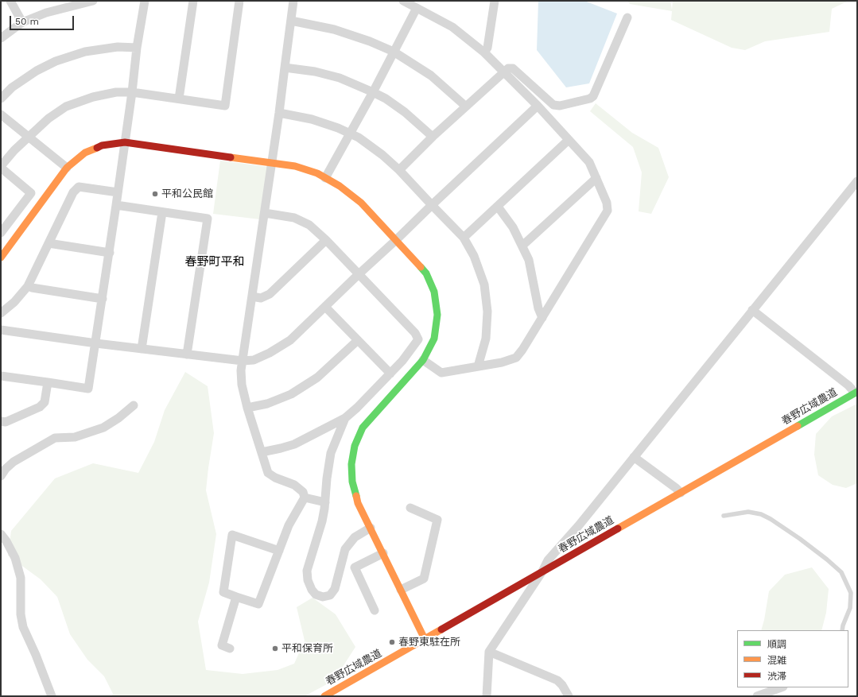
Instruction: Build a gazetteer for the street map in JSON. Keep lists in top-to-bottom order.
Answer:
{
  "streets": {
    "street": ["春野広域農道"]
  },
  "districts": ["春野町平和"],
  "places": ["平和公民館", "春野東駐在所", "平和保育所"],
  "legend": ["順調", "混雑", "渋滞"],
  "scale_bar": "50 m"
}
